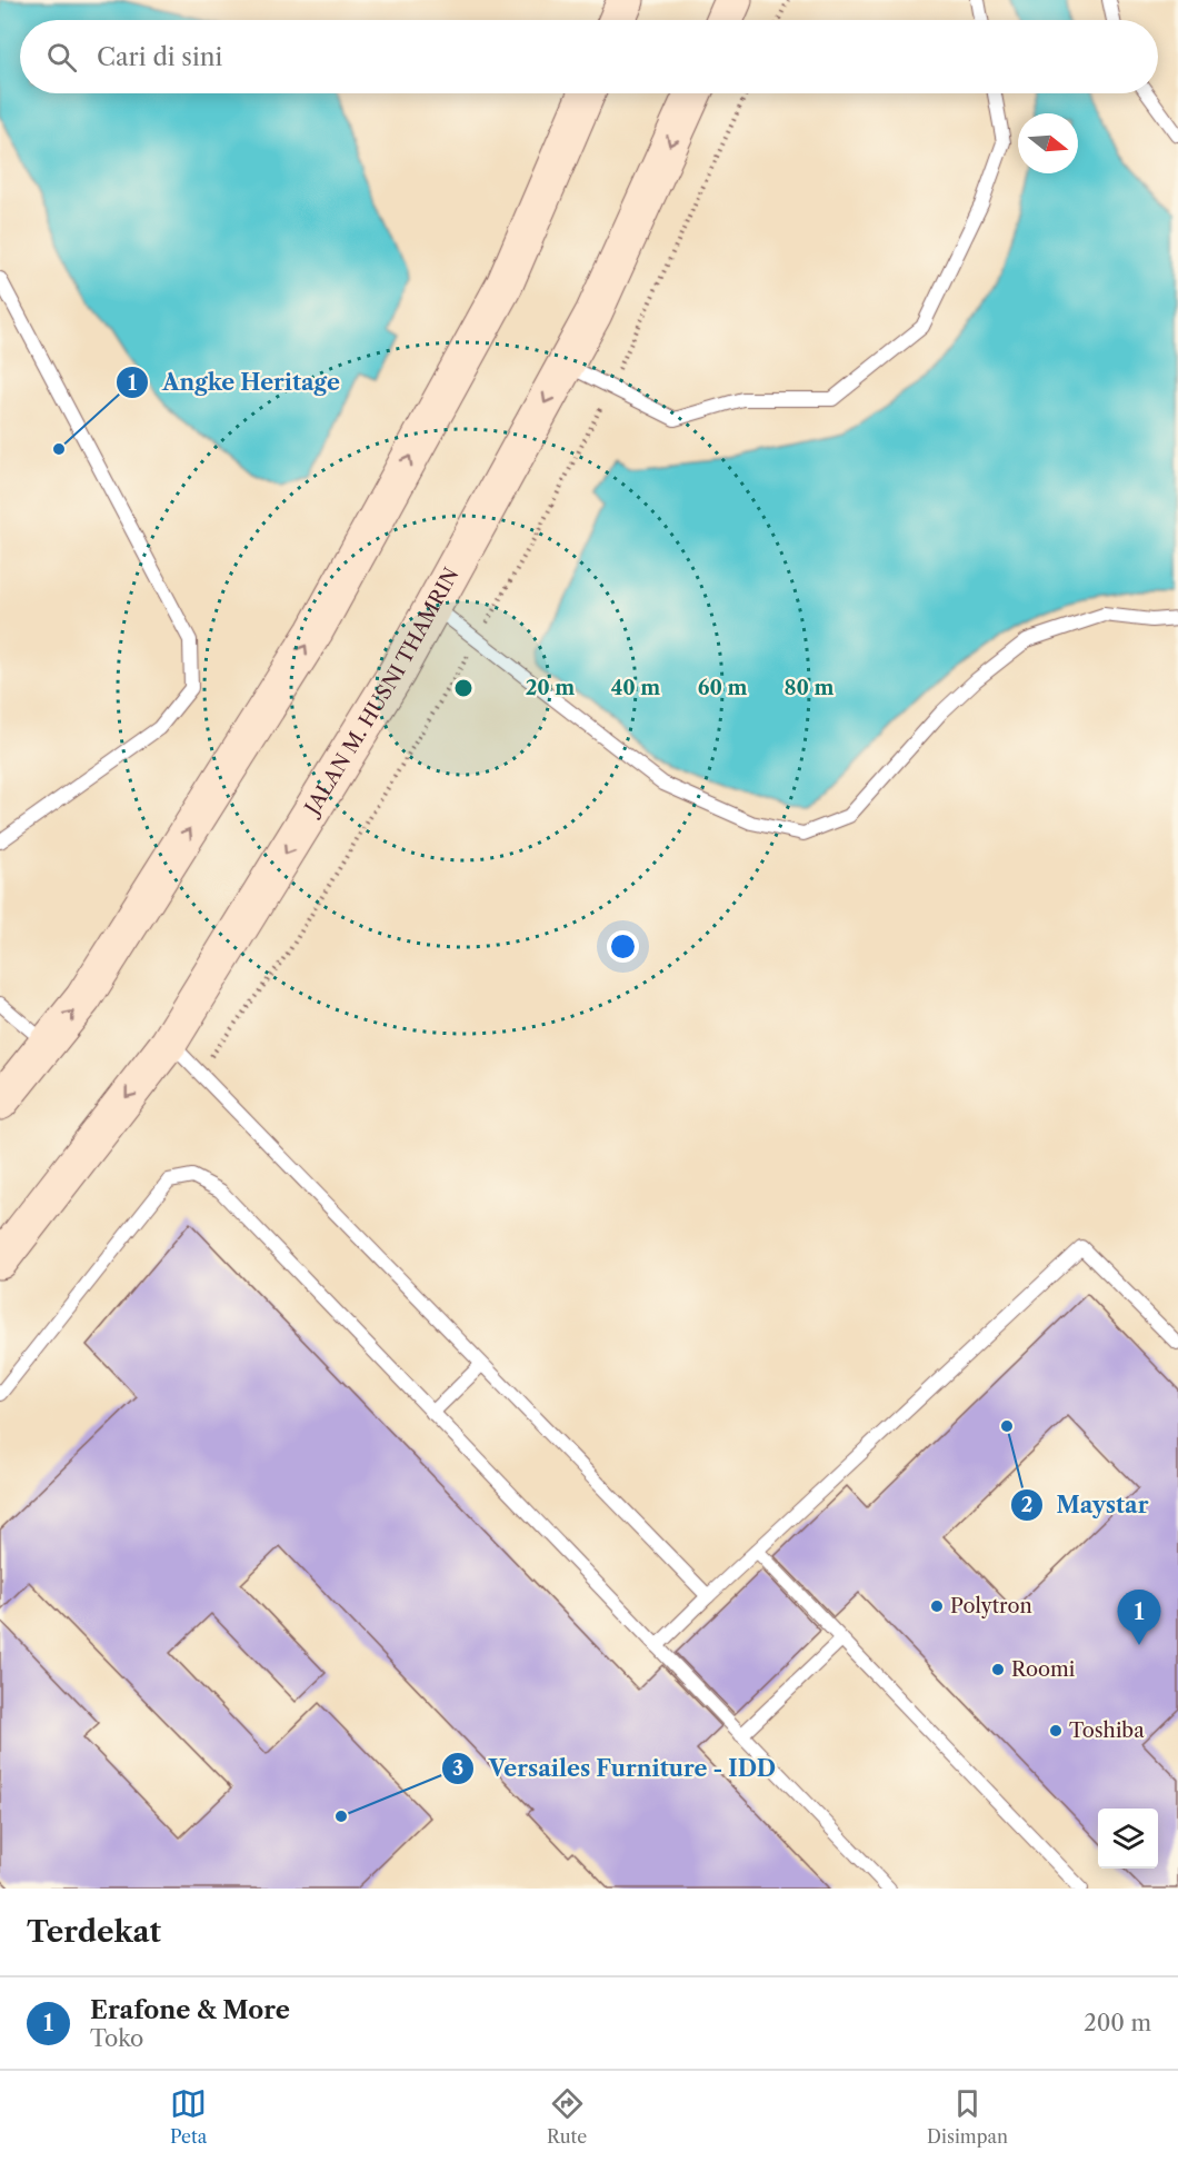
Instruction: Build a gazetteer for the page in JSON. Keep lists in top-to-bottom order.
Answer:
{
  "streets": {
    "main road": ["JALAN M. HUSNI THAMRIN"]
  },
  "places": [
    "Angke Heritage",
    "Maystar",
    "Polytron",
    "Roomi",
    "Toshiba",
    "Versailes Furniture - IDD"
  ],
  "north": "right",
  "page": {
    "search": "Cari di sini",
    "pins": "1",
    "heading": "Terdekat",
    "list": [
      {
        "mark": "1",
        "name": "Erafone & More",
        "note": "Toko",
        "value": "200 m"
      }
    ],
    "nav": ["Peta", "Rute", "Disimpan"]
  },
  "rings": [
    "20 m",
    "40 m",
    "60 m",
    "80 m"
  ]
}
